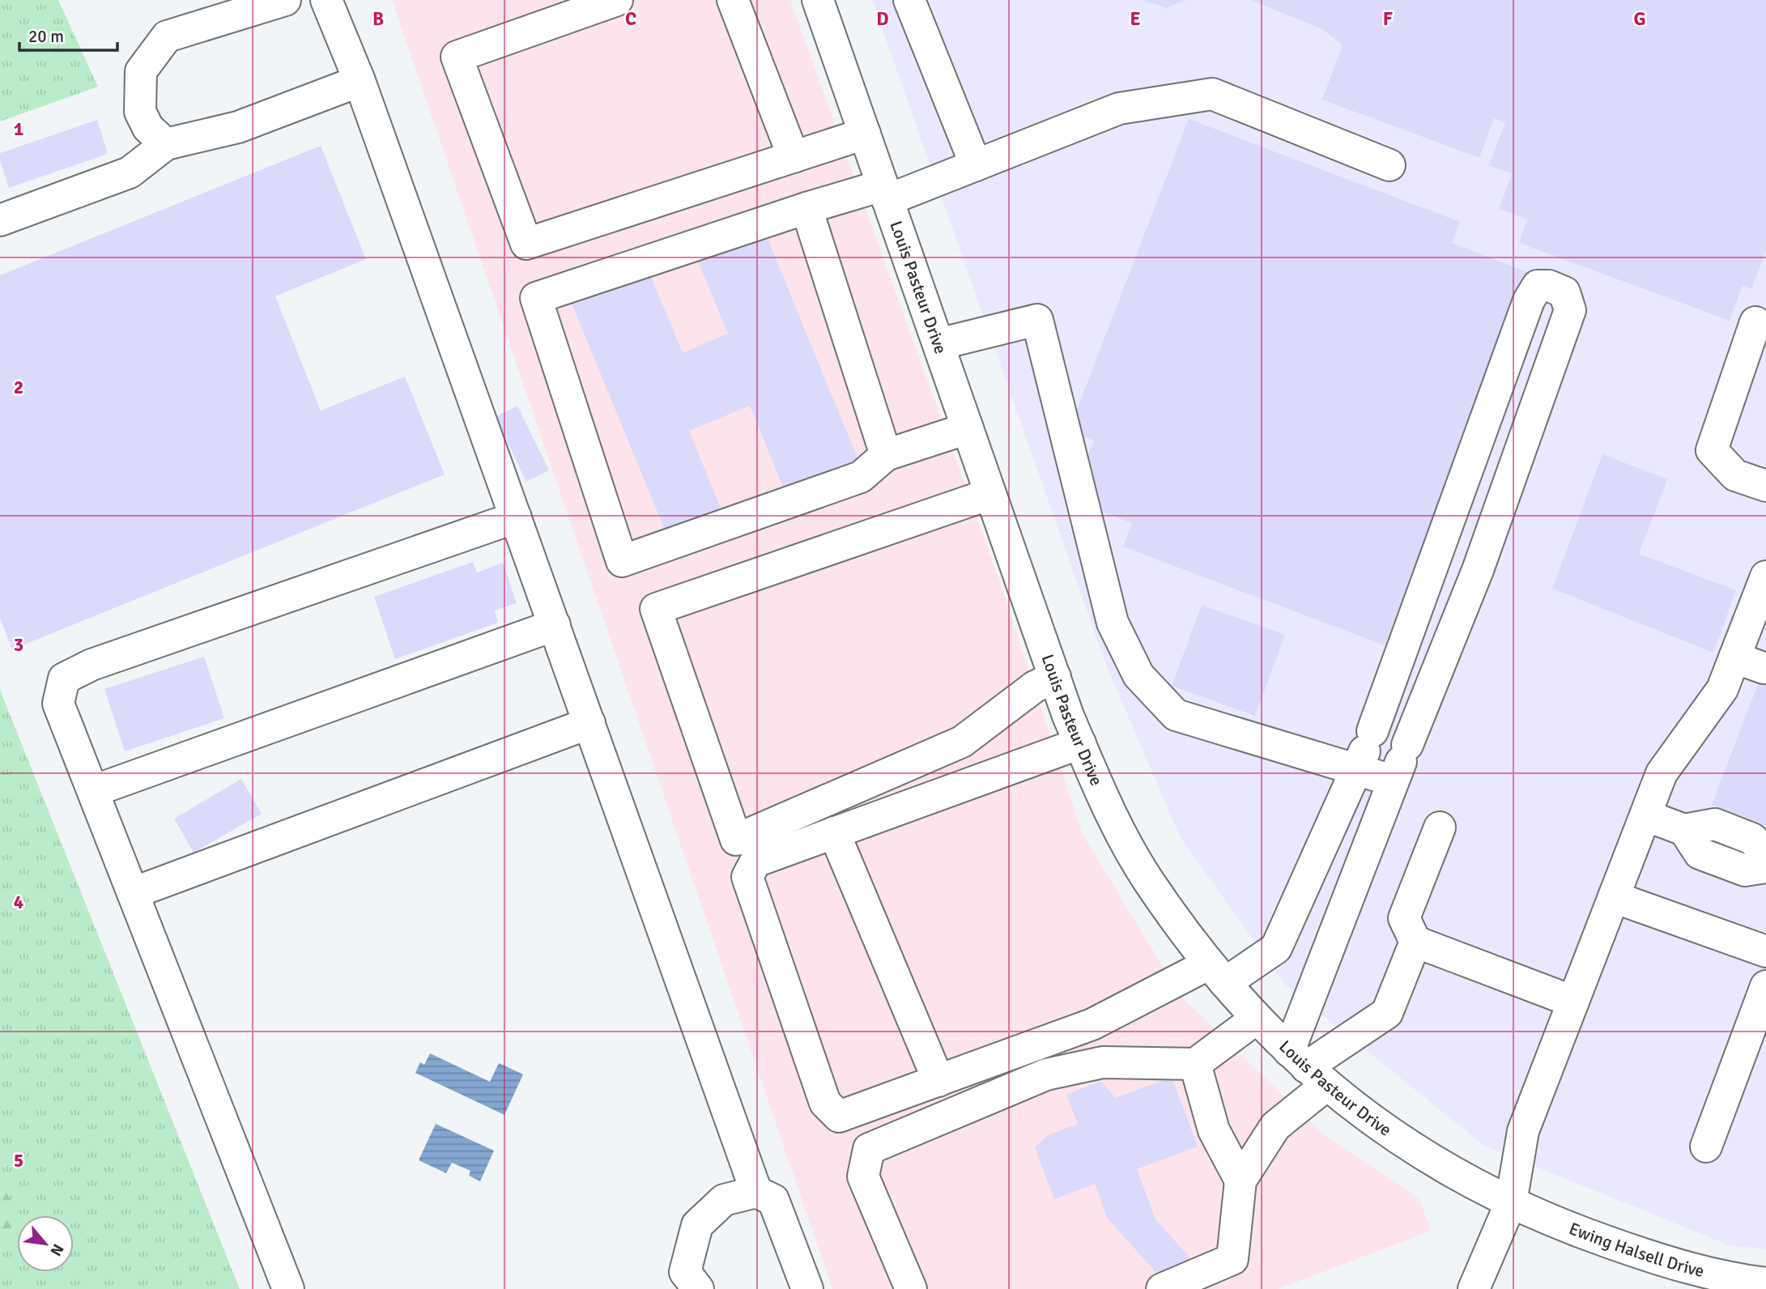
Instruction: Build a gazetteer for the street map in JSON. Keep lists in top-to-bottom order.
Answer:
{
  "streets": {
    "street": ["Louis Pasteur Drive", "Ewing Halsell Drive"]
  },
  "crossings": [
    ["Louis Pasteur Drive", "Ewing Halsell Drive"]
  ],
  "scale_bar": "20 m",
  "north": "bottom right",
  "grid": {
    "columns": [
      "B",
      "C",
      "D",
      "E",
      "F",
      "G"
    ],
    "rows": [
      "1",
      "2",
      "3",
      "4",
      "5"
    ]
  }
}
